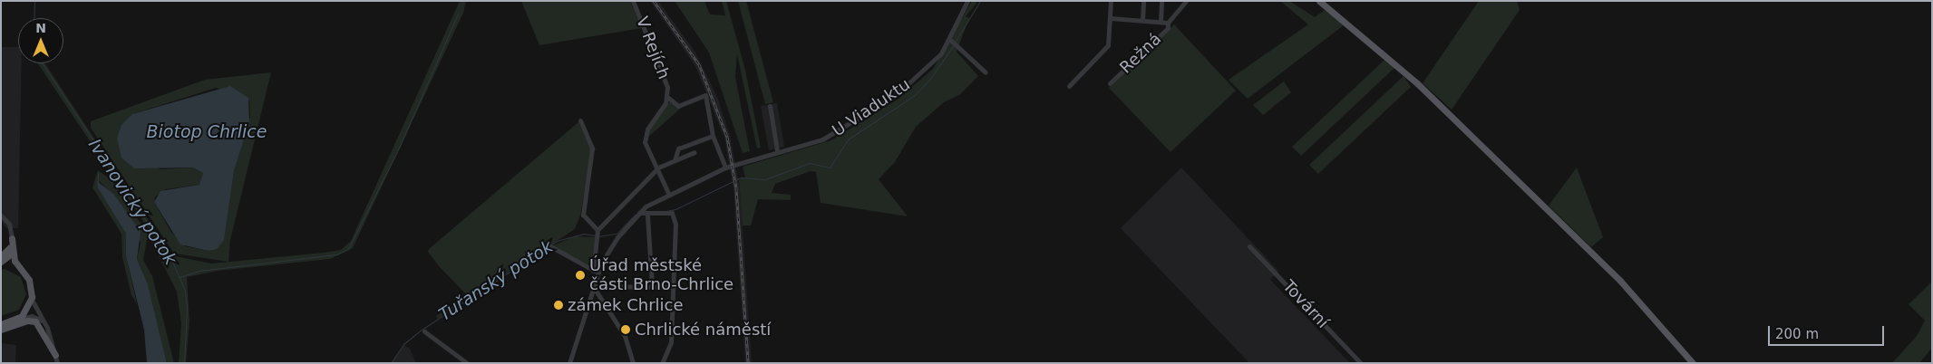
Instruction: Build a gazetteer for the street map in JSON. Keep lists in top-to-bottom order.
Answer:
{
  "streets": {
    "street": [
      "V Rejích",
      "Režná",
      "U Viaduktu",
      "Tovární"
    ]
  },
  "crossings": [
    ["V Rejích", "U Viaduktu"]
  ],
  "water": ["Biotop Chrlice", "Ivanovický potok", "Tuřanský potok"],
  "places": ["Úřad městské části Brno-Chrlice", "zámek Chrlice", "Chrlické náměstí"],
  "scale_bar": "200 m",
  "north": "top"
}
